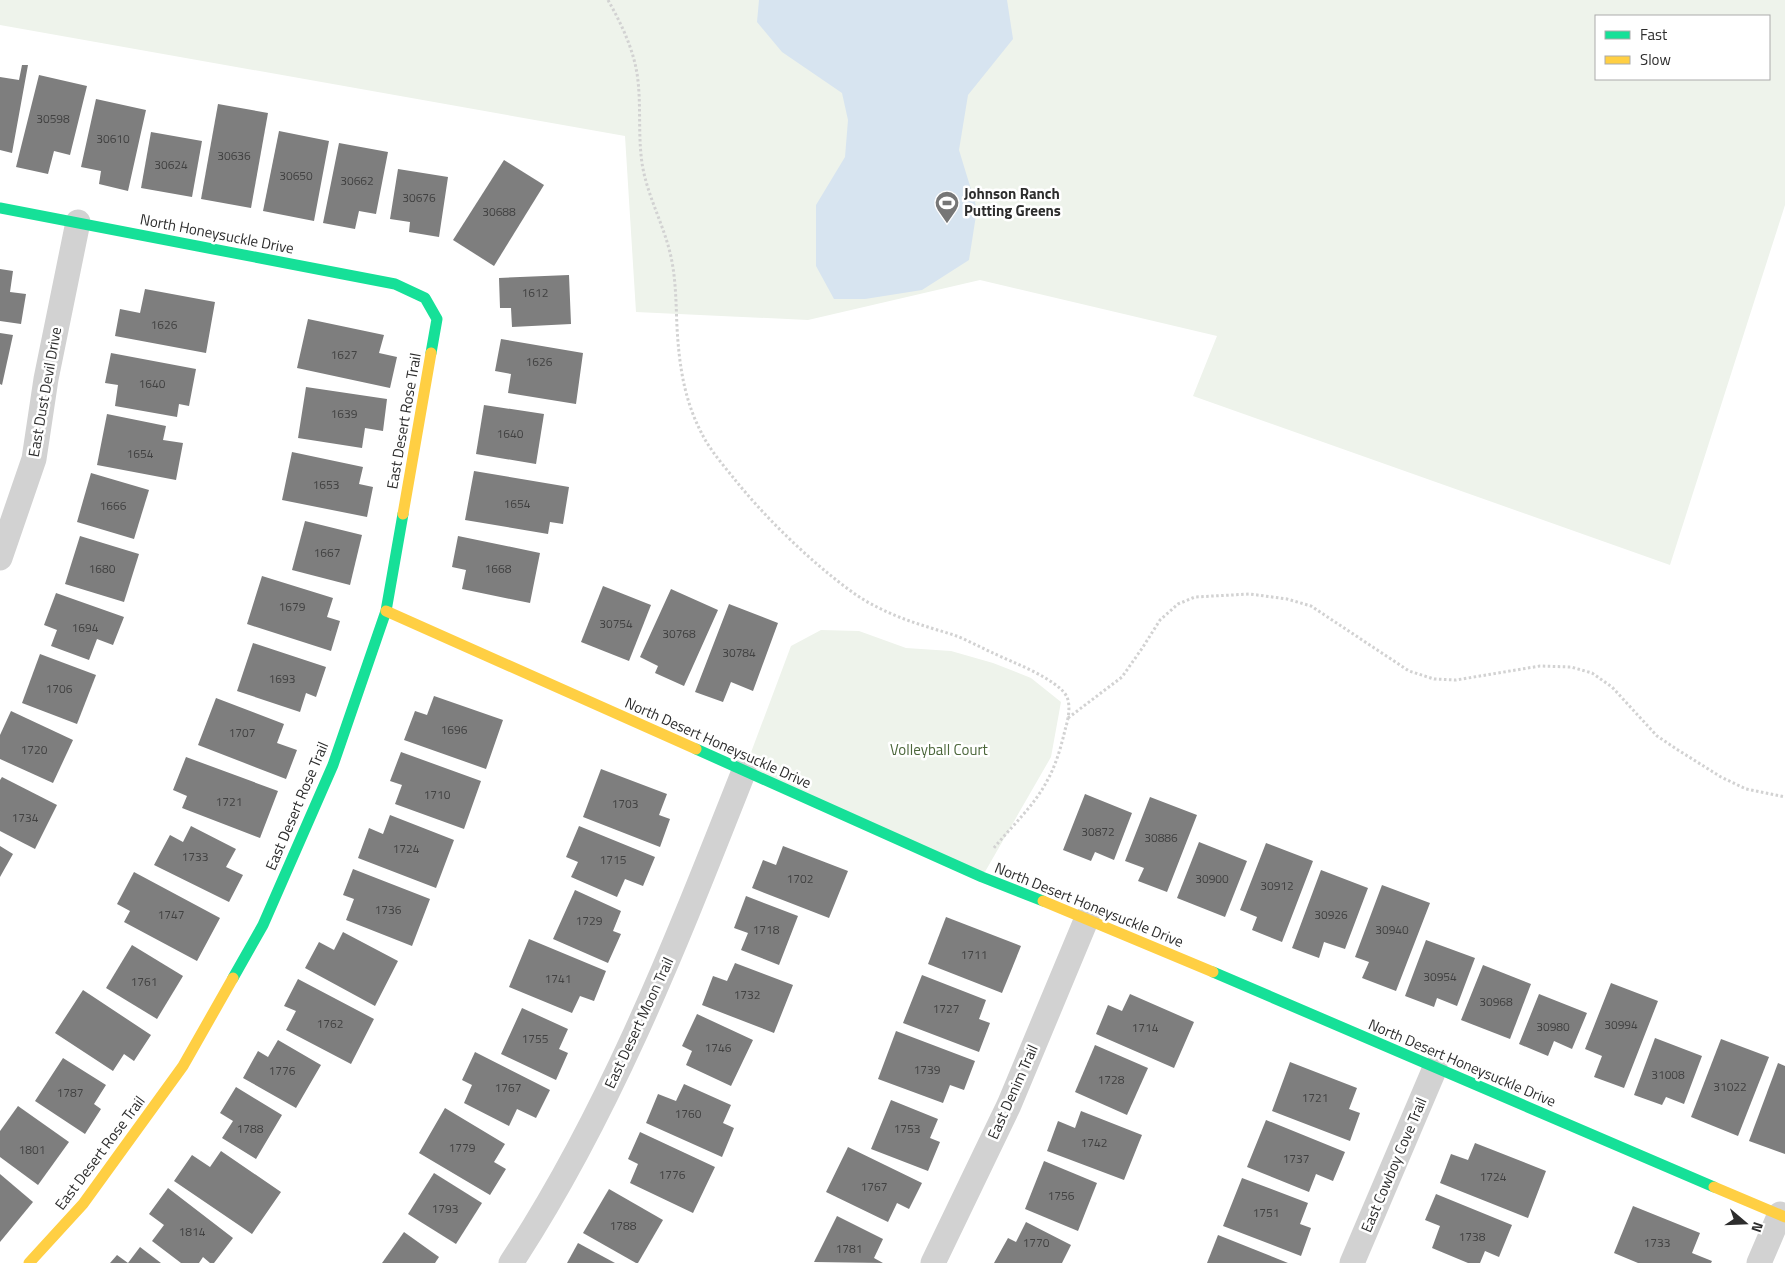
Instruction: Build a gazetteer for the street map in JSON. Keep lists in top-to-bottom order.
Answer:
{
  "streets": {
    "street": [
      "North Honeysuckle Drive",
      "East Dust Devil Drive",
      "East Desert Rose Trail",
      "North Desert Honeysuckle Drive",
      "East Desert Moon Trail",
      "East Denim Trail",
      "East Cowboy Cove Trail"
    ]
  },
  "crossings": [
    ["North Honeysuckle Drive", "East Dust Devil Drive"],
    ["North Honeysuckle Drive", "East Desert Rose Trail"],
    ["East Desert Rose Trail", "North Desert Honeysuckle Drive"],
    ["North Desert Honeysuckle Drive", "East Desert Moon Trail"],
    ["North Desert Honeysuckle Drive", "East Denim Trail"],
    ["North Desert Honeysuckle Drive", "East Cowboy Cove Trail"]
  ],
  "parks": ["Volleyball Court"],
  "places": {
    "sports": ["Johnson Ranch Putting Greens"]
  },
  "house_numbers": [
    "30598",
    "30610",
    "30636",
    "30624",
    "30650",
    "30662",
    "30676",
    "30688",
    "1612",
    "1626",
    "1627",
    "1626",
    "1640",
    "1639",
    "1640",
    "1654",
    "1653",
    "1654",
    "1666",
    "1667",
    "1680",
    "1668",
    "1679",
    "30754",
    "1694",
    "30768",
    "30784",
    "1693",
    "1706",
    "1696",
    "1707",
    "1720",
    "1710",
    "1721",
    "1703",
    "1734",
    "30872",
    "30886",
    "1724",
    "1733",
    "1715",
    "1702",
    "30900",
    "30912",
    "1736",
    "1747",
    "30926",
    "1729",
    "1718",
    "30940",
    "1711",
    "30954",
    "1741",
    "1761",
    "1732",
    "30968",
    "1727",
    "1762",
    "30994",
    "30980",
    "1714",
    "1755",
    "1746",
    "1739",
    "1776",
    "31008",
    "1728",
    "31022",
    "1767",
    "1787",
    "1721",
    "1760",
    "1788",
    "1753",
    "1742",
    "1779",
    "1801",
    "1737",
    "1776",
    "1724",
    "1767",
    "1756",
    "1793",
    "1751",
    "1788",
    "1814",
    "1738",
    "1770",
    "1733",
    "1781"
  ],
  "legend": ["Fast", "Slow"],
  "north": "right"
}
